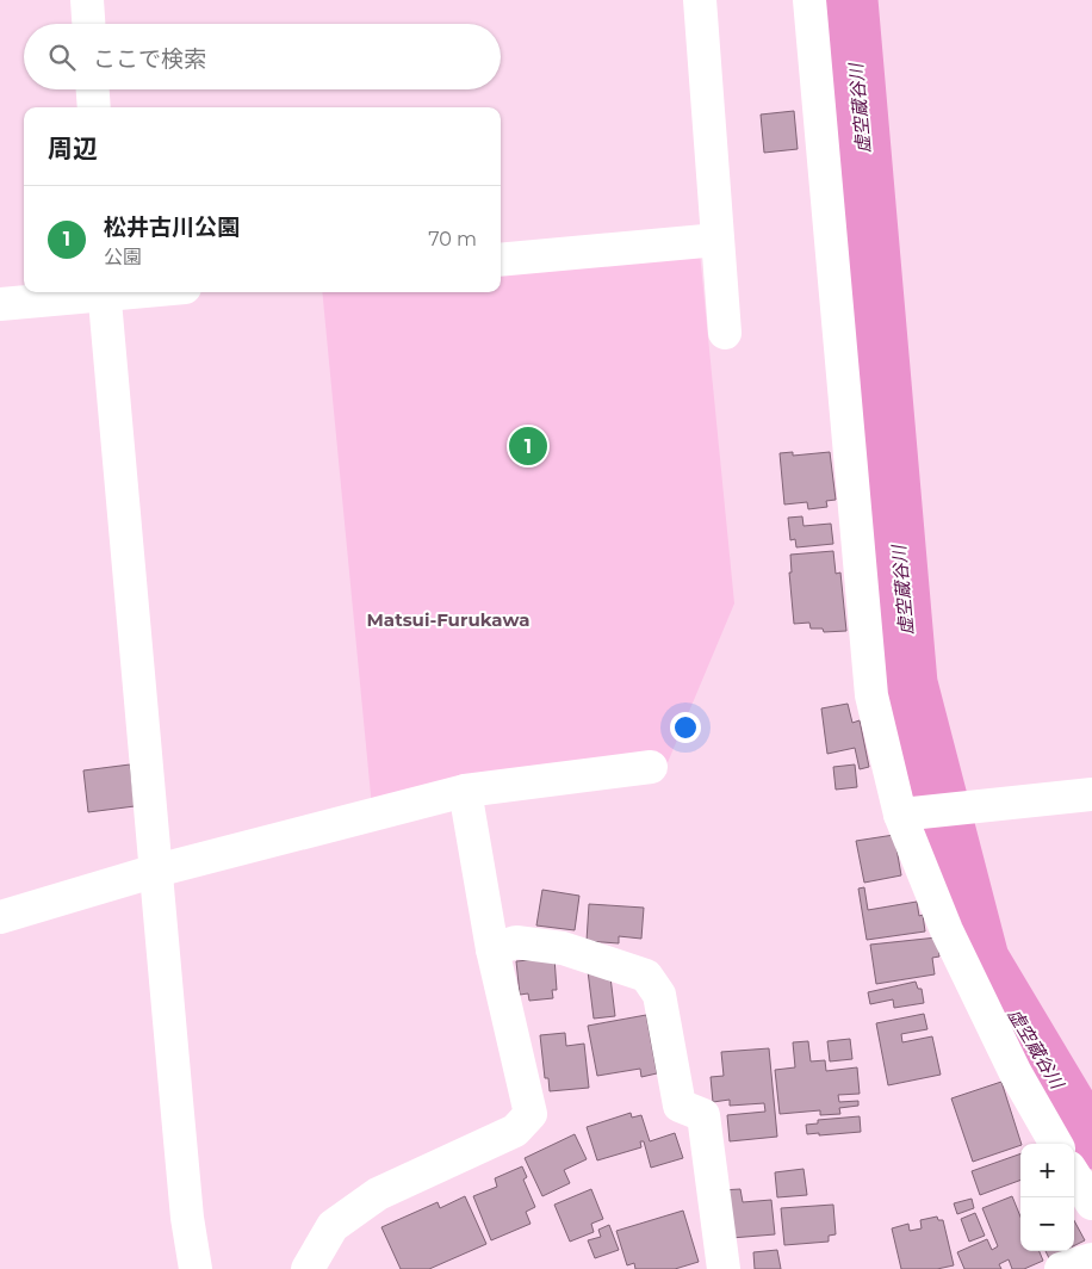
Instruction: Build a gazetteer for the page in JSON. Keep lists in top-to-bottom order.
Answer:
{
  "districts": ["Matsui-Furukawa"],
  "water": ["虚空蔵谷川"],
  "page": {
    "search": "ここで検索",
    "heading": "周辺",
    "list": [
      {
        "mark": "1",
        "name": "松井古川公園",
        "note": "公園",
        "value": "70 m"
      }
    ],
    "pins": "1",
    "map_buttons": ["+", "−"]
  }
}
